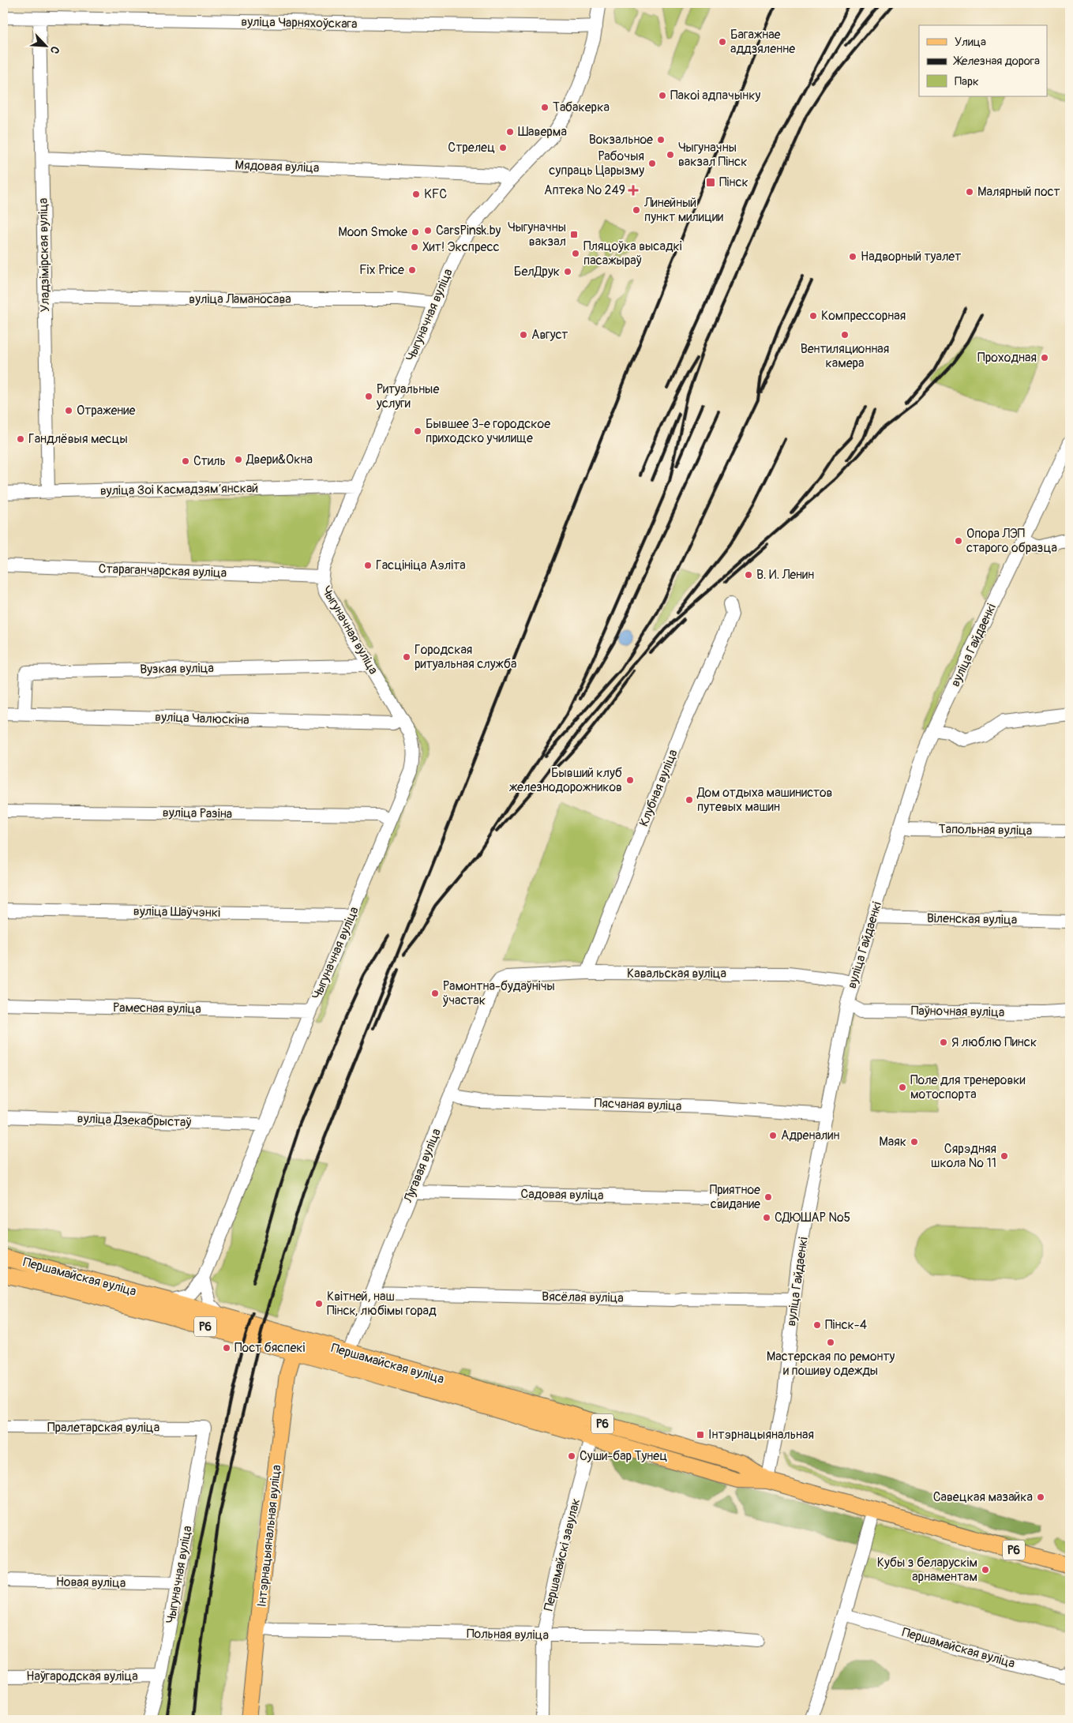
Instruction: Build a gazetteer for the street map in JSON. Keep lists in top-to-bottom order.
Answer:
{
  "streets": {
    "main road": ["Першамайская вуліца", "Р6", "Інтэрнацыянальная вуліца"],
    "street": [
      "вуліца Чарняхоўскага",
      "Мядовая вуліца",
      "Уладзімірская вуліца",
      "вуліца Ламаносава",
      "Чыгуначная вуліца",
      "вуліца Зоі Касмадзямʼянскай",
      "Стараганчарская вуліца",
      "вуліца Гайдаенкі",
      "Вузкая вуліца",
      "вуліца Чалюскіна",
      "Клубная вуліца",
      "вуліца Разіна",
      "Тапольная вуліца",
      "вуліца Шаўчэнкі",
      "Віленская вуліца",
      "Кавальская вуліца",
      "Рамесная вуліца",
      "Паўночная вуліца",
      "Пясчаная вуліца",
      "вуліца Дзекабрыстаў",
      "Лугавая вуліца",
      "Садовая вуліца",
      "Вясёлая вуліца",
      "Пралетарская вуліца",
      "Першамайскі завулак",
      "Новая вуліца",
      "Польная вуліца",
      "Наўгародская вуліца"
    ]
  },
  "crossings": [
    ["вуліца Чарняхоўскага", "Уладзімірская вуліца"],
    ["вуліца Чарняхоўскага", "Чыгуначная вуліца"],
    ["Мядовая вуліца", "Уладзімірская вуліца"],
    ["Мядовая вуліца", "Чыгуначная вуліца"],
    ["Уладзімірская вуліца", "вуліца Ламаносава"],
    ["Уладзімірская вуліца", "вуліца Зоі Касмадзямʼянскай"],
    ["вуліца Ламаносава", "Чыгуначная вуліца"],
    ["Чыгуначная вуліца", "вуліца Зоі Касмадзямʼянскай"],
    ["Чыгуначная вуліца", "Стараганчарская вуліца"],
    ["Чыгуначная вуліца", "Вузкая вуліца"],
    ["Чыгуначная вуліца", "вуліца Чалюскіна"],
    ["Чыгуначная вуліца", "вуліца Разіна"],
    ["Чыгуначная вуліца", "вуліца Шаўчэнкі"],
    ["Чыгуначная вуліца", "Рамесная вуліца"],
    ["Чыгуначная вуліца", "вуліца Дзекабрыстаў"],
    ["Чыгуначная вуліца", "Першамайская вуліца"],
    ["Чыгуначная вуліца", "Пралетарская вуліца"],
    ["Чыгуначная вуліца", "Новая вуліца"],
    ["Чыгуначная вуліца", "Наўгародская вуліца"],
    ["вуліца Гайдаенкі", "Тапольная вуліца"],
    ["вуліца Гайдаенкі", "Віленская вуліца"],
    ["вуліца Гайдаенкі", "Кавальская вуліца"],
    ["вуліца Гайдаенкі", "Паўночная вуліца"],
    ["вуліца Гайдаенкі", "Пясчаная вуліца"],
    ["вуліца Гайдаенкі", "Першамайская вуліца"],
    ["вуліца Гайдаенкі", "Вясёлая вуліца"],
    ["Вузкая вуліца", "вуліца Чалюскіна"],
    ["Клубная вуліца", "Кавальская вуліца"],
    ["Кавальская вуліца", "Лугавая вуліца"],
    ["Пясчаная вуліца", "Лугавая вуліца"],
    ["Лугавая вуліца", "Садовая вуліца"],
    ["Лугавая вуліца", "Першамайская вуліца"],
    ["Лугавая вуліца", "Вясёлая вуліца"],
    ["Першамайская вуліца", "Інтэрнацыянальная вуліца"],
    ["Першамайская вуліца", "Першамайскі завулак"],
    ["Інтэрнацыянальная вуліца", "Польная вуліца"],
    ["Першамайскі завулак", "Польная вуліца"]
  ],
  "places": {
    "other": [
      "Багажнае аддзяленне",
      "Пакоі адпачынку",
      "Табакерка",
      "Шаверма",
      "Вокзальное",
      "Стрелец",
      "Чыгуначны вакзал Пінск",
      "Рабочыя супраць Царызму",
      "Малярный пост",
      "KFC",
      "Линейный пункт милиции",
      "CarsPinsk.by",
      "Moon Smoke",
      "Хит! Экспресс",
      "Пляцоўка высадкі пасажыраў",
      "Надворный туалет",
      "Fix Price",
      "БелДрук",
      "Компрессорная",
      "Август",
      "Вентиляционная камера",
      "Проходная",
      "Ритуальные услуги",
      "Отражение",
      "Бывшее 3-е городское приходско училище",
      "Гандлёвыя месцы",
      "Двери&Окна",
      "Стиль",
      "Опора ЛЭП старого образца",
      "Гасцініца Аэліта",
      "В. И. Ленин",
      "Городская ритуальная служба",
      "Бывший клуб железнодорожников",
      "Дом отдыха машинистов путевых машин",
      "Рамонтна-будаўнічы ўчастак",
      "Я люблю Пинск",
      "Поле для тренеровки мотоспорта",
      "Адреналин",
      "Маяк",
      "Сярэдняя школа № 11",
      "Приятное свидание",
      "СДЮШАР №5",
      "Квітней, наш Пінск, любімы горад",
      "Пінск-4",
      "Мастерская по ремонту и пошиву одежды",
      "Пост бяспекі",
      "Суши-бар Тунец",
      "Савецкая мазайка",
      "Кубы з беларускім арнаментам"
    ],
    "transit": ["Пінск", "Чыгуначны вакзал", "Інтэрнацыянальная"],
    "health": ["Аптека № 249"]
  },
  "legend": ["Улица", "Железная дорога", "Парк"],
  "north": "bottom right"
}
